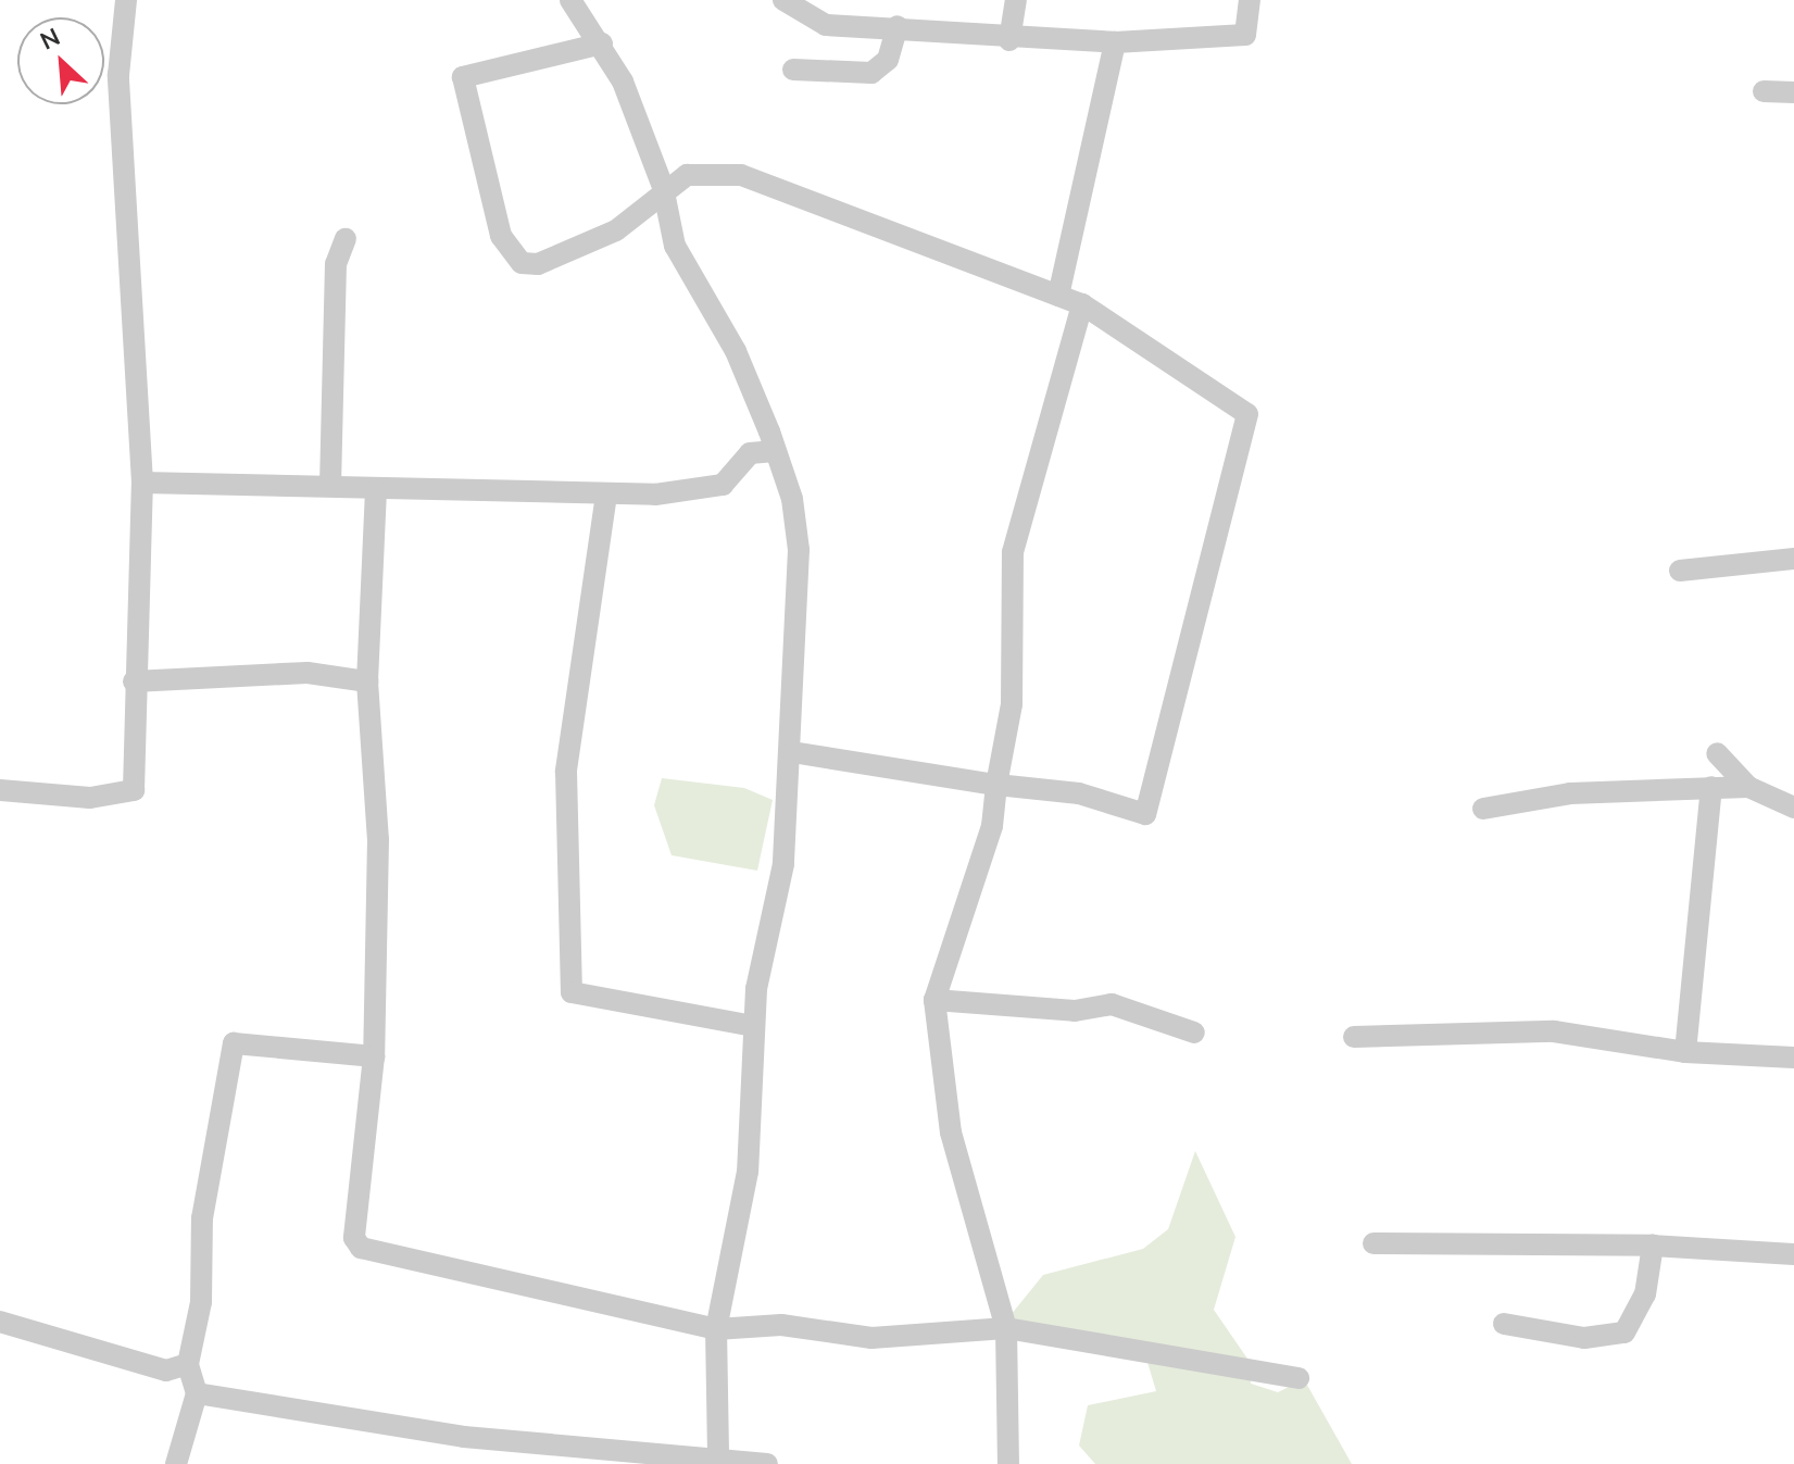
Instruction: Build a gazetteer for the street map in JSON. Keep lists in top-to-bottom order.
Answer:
{
  "north": "top left"
}
